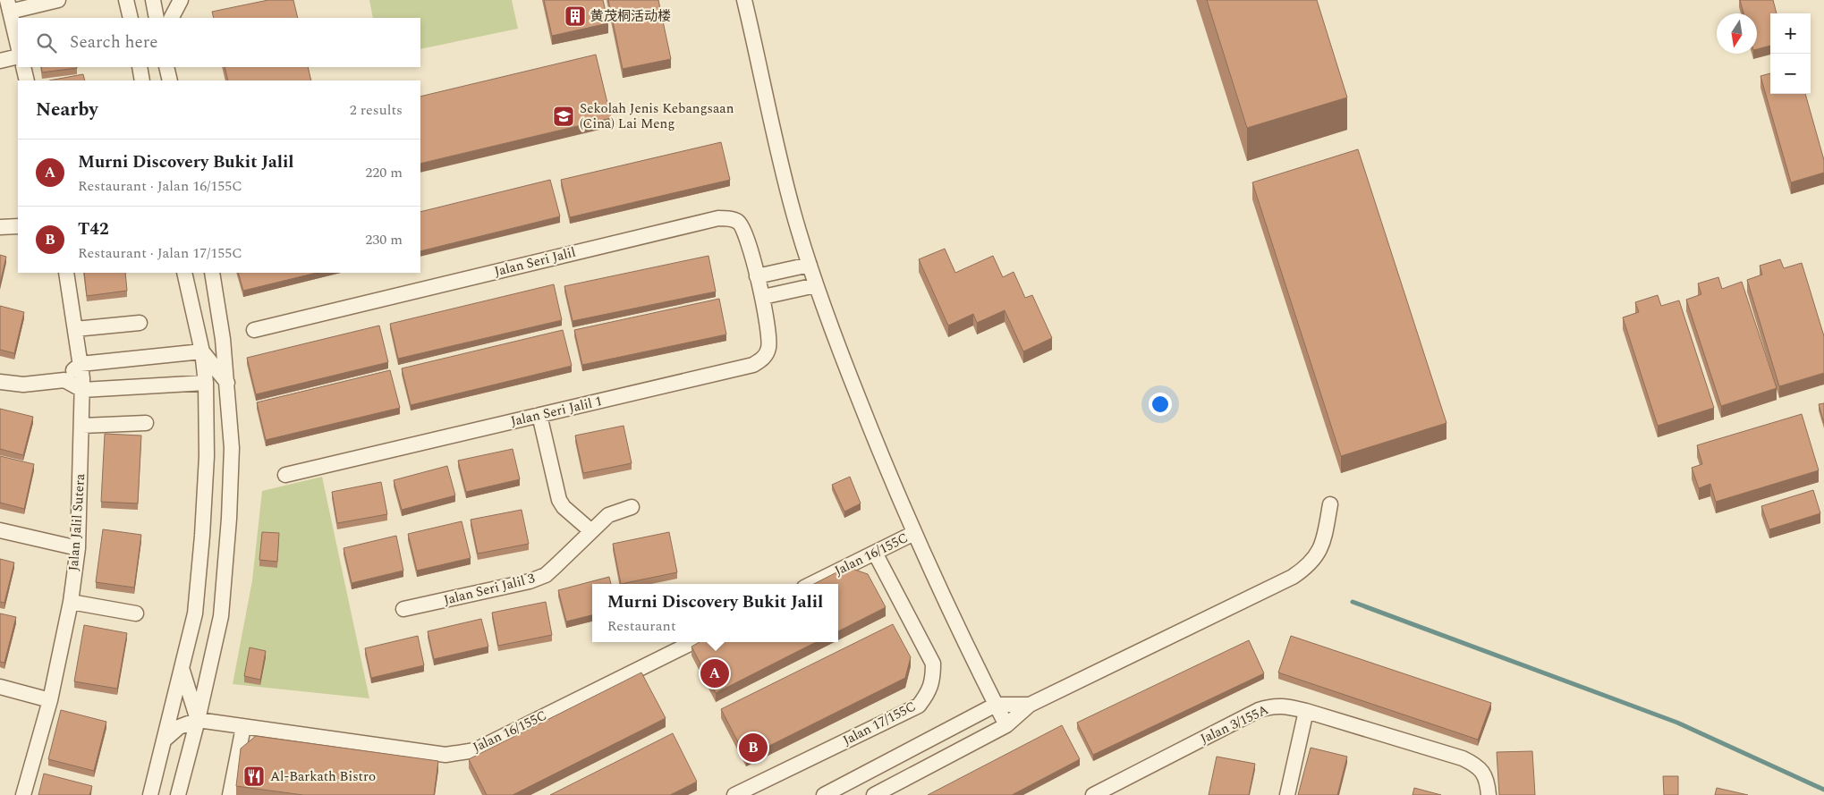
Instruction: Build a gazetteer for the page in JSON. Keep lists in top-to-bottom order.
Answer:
{
  "streets": {
    "street": [
      "Jalan Seri Jalil",
      "Jalan Seri Jalil 1",
      "Jalan Jalil Sutera",
      "Jalan 16/155C",
      "Jalan Seri Jalil 3",
      "Jalan 17/155C",
      "Jalan 3/155A"
    ]
  },
  "crossings": [
    ["Jalan Seri Jalil", "Jalan Seri Jalil 1"],
    ["Jalan 16/155C", "Jalan 17/155C"]
  ],
  "places": {
    "building": ["黄茂桐活动楼"],
    "school or university": ["Sekolah Jenis Kebangsaan (Cina) Lai Meng"],
    "restaurant": ["Al-Barkath Bistro"]
  },
  "north": "bottom",
  "page": {
    "map_buttons": ["+", "−"],
    "search": "Search here",
    "heading": ["Nearby", "2 results"],
    "list": [
      {
        "mark": "A",
        "name": "Murni Discovery Bukit Jalil",
        "note": "Restaurant · Jalan 16/155C",
        "value": "220 m"
      },
      {
        "mark": "B",
        "name": "T42",
        "note": "Restaurant · Jalan 17/155C",
        "value": "230 m"
      }
    ],
    "popup": ["Murni Discovery Bukit Jalil", "Restaurant"],
    "pins": ["A", "B"]
  }
}
